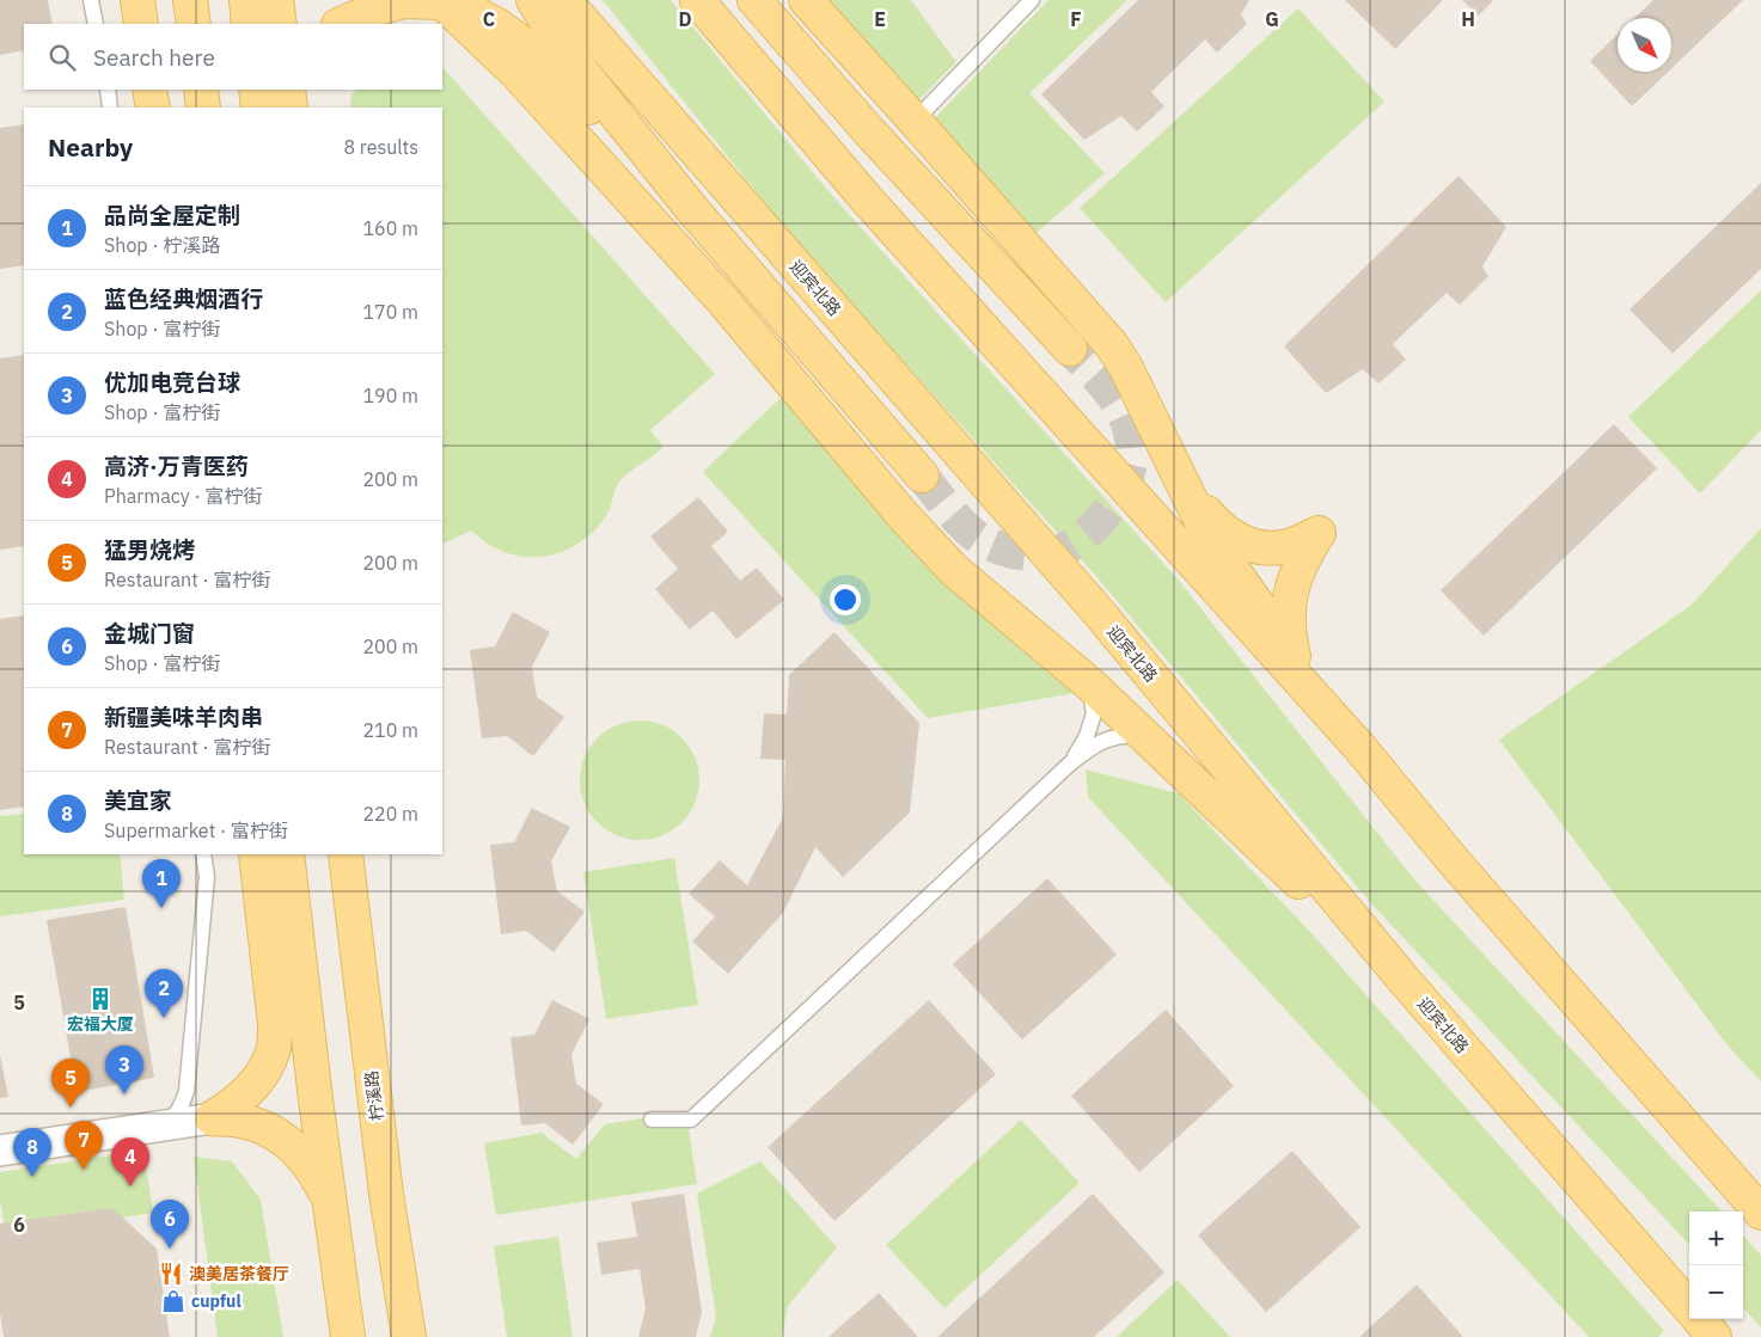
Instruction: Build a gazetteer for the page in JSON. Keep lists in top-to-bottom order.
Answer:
{
  "streets": {
    "main road": ["迎宾北路", "柠溪路"]
  },
  "places": {
    "building": ["宏福大厦"],
    "restaurant": ["澳美居茶餐厅"],
    "shop": ["cupful"]
  },
  "north": "bottom right",
  "page": {
    "search": "Search here",
    "heading": ["Nearby", "8 results"],
    "list": [
      {
        "mark": "1",
        "name": "品尚全屋定制",
        "note": "Shop · 柠溪路",
        "value": "160 m"
      },
      {
        "mark": "2",
        "name": "蓝色经典烟酒行",
        "note": "Shop · 富柠街",
        "value": "170 m"
      },
      {
        "mark": "3",
        "name": "优加电竞台球",
        "note": "Shop · 富柠街",
        "value": "190 m"
      },
      {
        "mark": "4",
        "name": "高济·万青医药",
        "note": "Pharmacy · 富柠街",
        "value": "200 m"
      },
      {
        "mark": "5",
        "name": "猛男烧烤",
        "note": "Restaurant · 富柠街",
        "value": "200 m"
      },
      {
        "mark": "6",
        "name": "金城门窗",
        "note": "Shop · 富柠街",
        "value": "200 m"
      },
      {
        "mark": "7",
        "name": "新疆美味羊肉串",
        "note": "Restaurant · 富柠街",
        "value": "210 m"
      },
      {
        "mark": "8",
        "name": "美宜家",
        "note": "Supermarket · 富柠街",
        "value": "220 m"
      }
    ],
    "pins": [
      "1",
      "2",
      "3",
      "5",
      "7",
      "8",
      "4",
      "6"
    ],
    "map_buttons": ["+", "−"]
  },
  "grid": {
    "columns": [
      "C",
      "D",
      "E",
      "F",
      "G",
      "H"
    ],
    "rows": ["5", "6"]
  }
}
